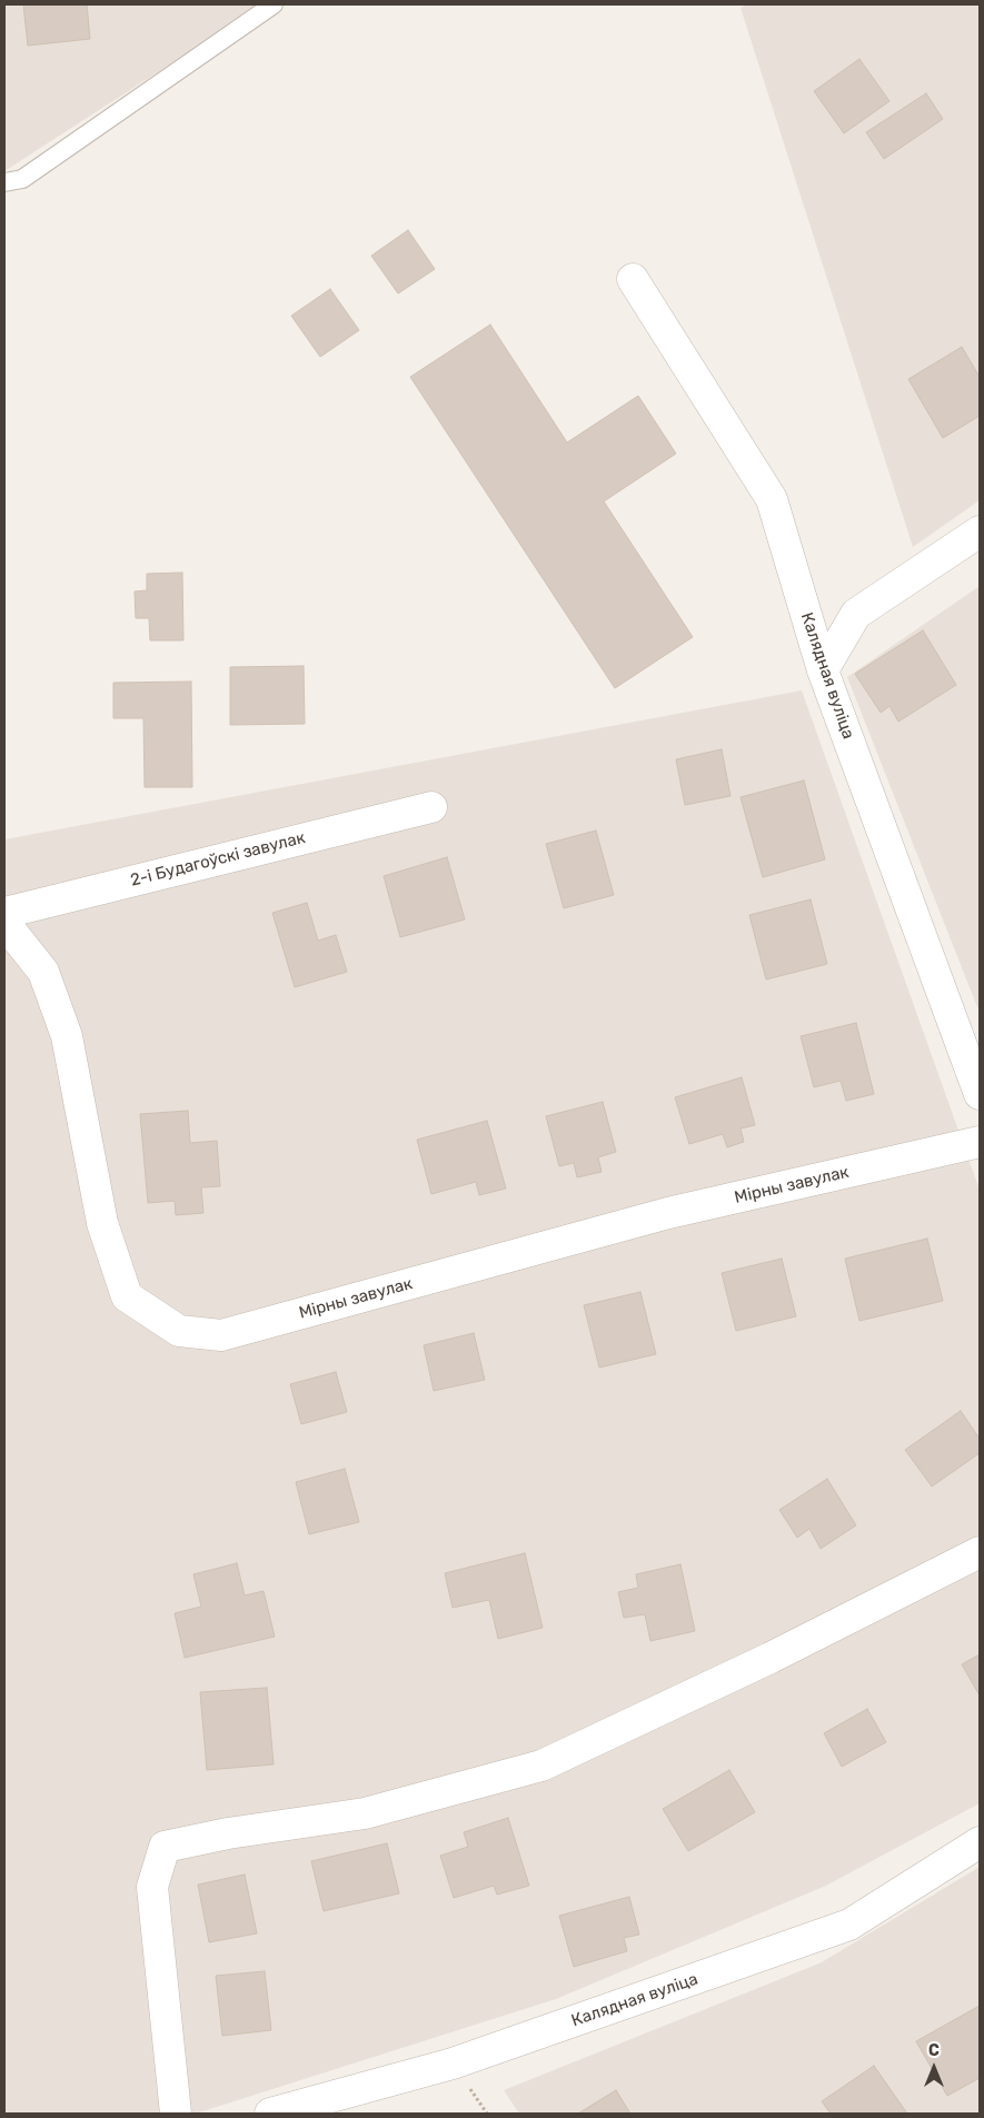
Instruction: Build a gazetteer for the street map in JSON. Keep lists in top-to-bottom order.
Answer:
{
  "streets": {
    "street": ["Калядная вуліца", "2-і Будагоўскі завулак", "Мірны завулак"]
  },
  "north": "top"
}
